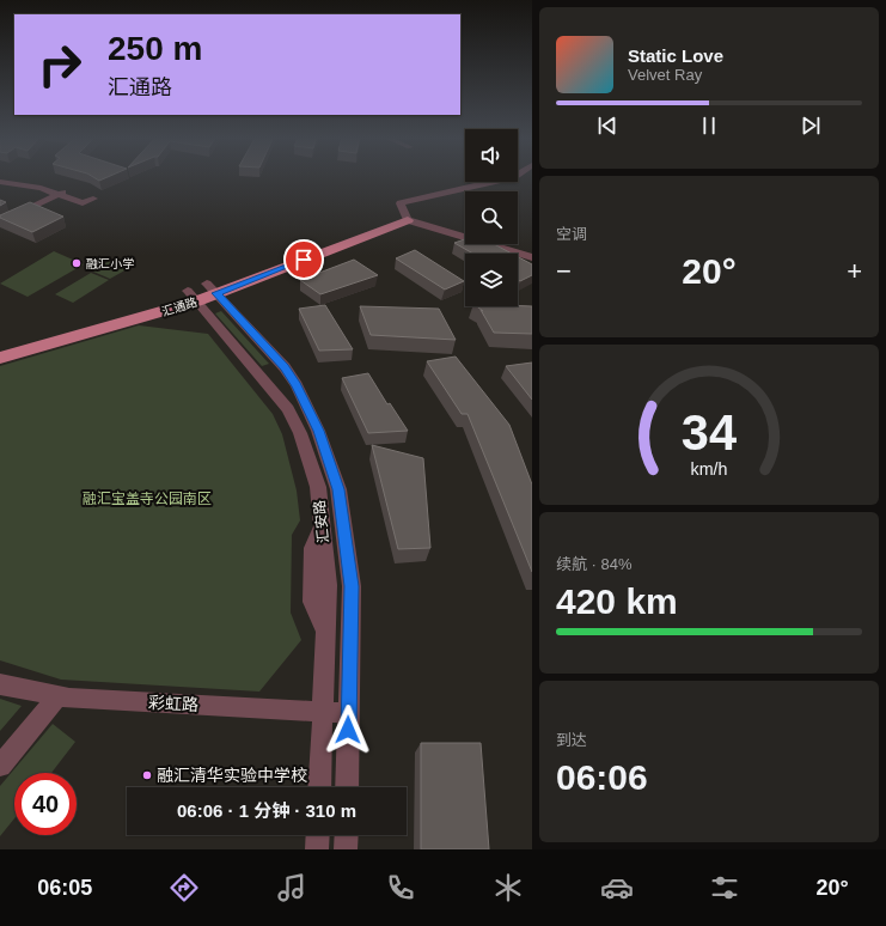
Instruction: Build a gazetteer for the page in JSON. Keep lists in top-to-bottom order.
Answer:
{
  "streets": {
    "main road": ["汇通路"],
    "street": ["汇安路", "彩虹路"]
  },
  "crossings": [
    ["汇通路", "汇安路"],
    ["汇安路", "彩虹路"]
  ],
  "parks": ["融汇宝盖寺公园南区"],
  "places": ["融汇小学", "融汇清华实验中学校"],
  "page": {
    "turn": ["250 m", "汇通路"],
    "song": ["Static Love", "Velvet Ray"],
    "tile": [
      "空调",
      ["续航 · 84%", "420 km"],
      ["到达", "06:06"]
    ],
    "heat": ["−", "20°", "+"],
    "limit": "40",
    "trip": "06:06 · 1 分钟 · 310 m",
    "tabs": ["06:05", "20°"],
    "gauge": ["34", "km/h"]
  }
}
